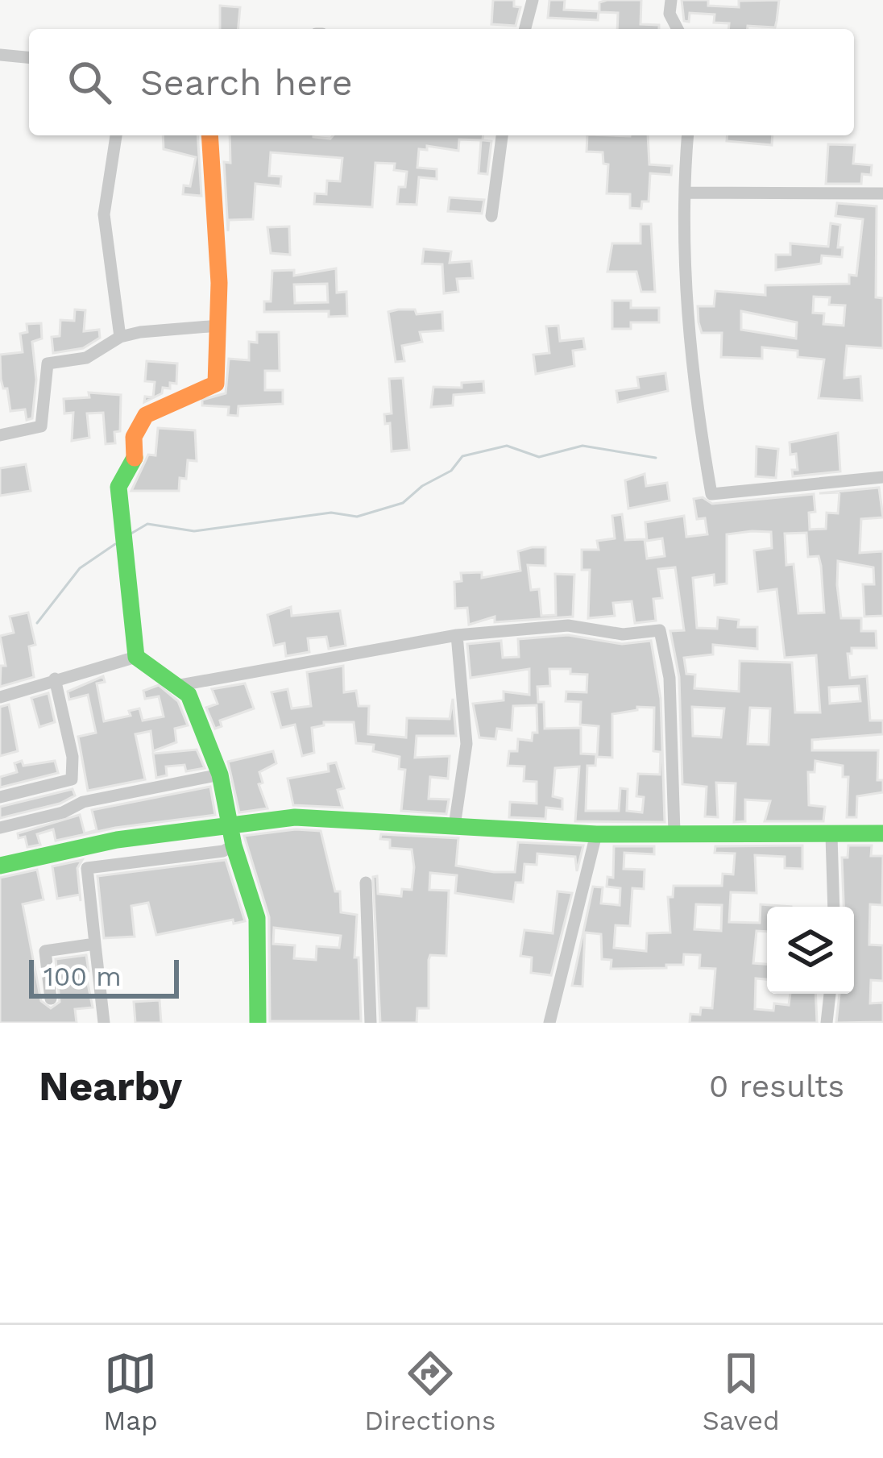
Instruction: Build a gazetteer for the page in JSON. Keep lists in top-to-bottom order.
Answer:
{
  "scale_bar": "100 m",
  "page": {
    "search": "Search here",
    "scale": "100 m",
    "heading": ["Nearby", "0 results"],
    "nav": ["Map", "Directions", "Saved"]
  }
}
